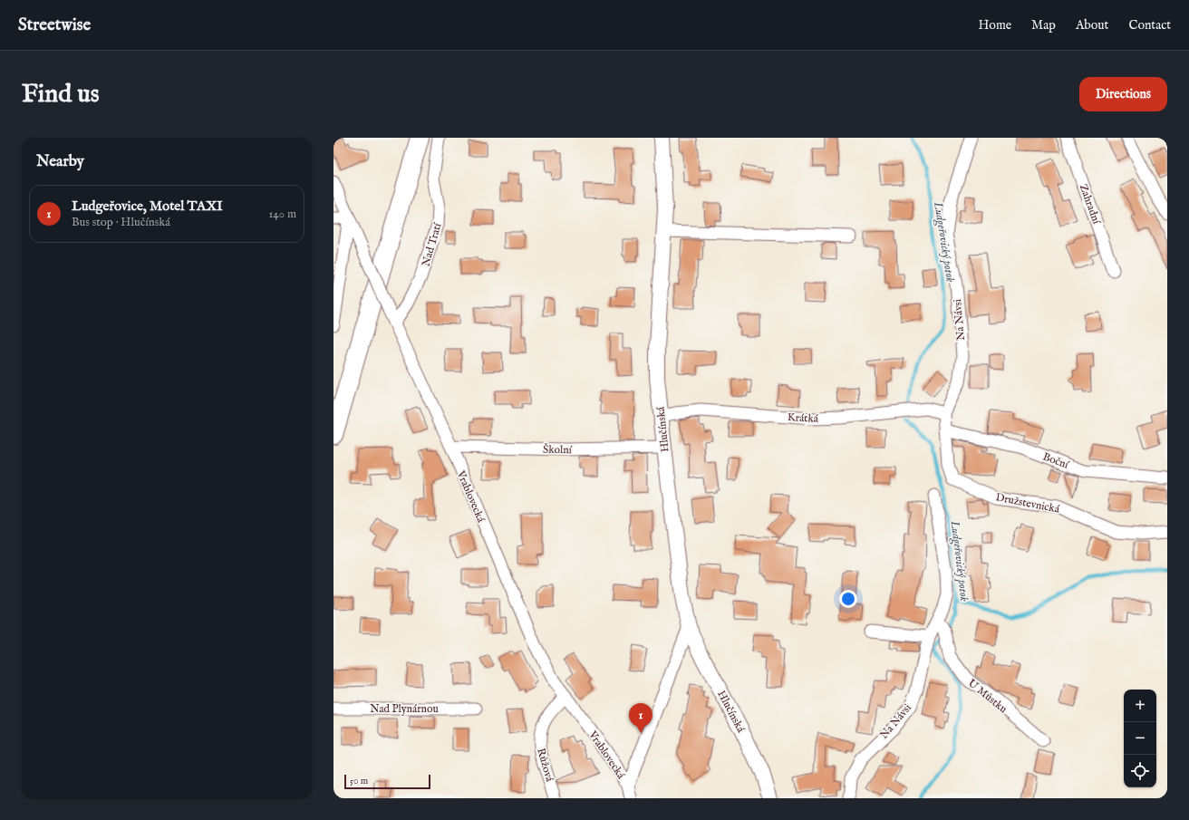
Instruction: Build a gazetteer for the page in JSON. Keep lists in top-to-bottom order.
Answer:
{
  "streets": {
    "street": [
      "Zahradní",
      "Nad Tratí",
      "Na Návsi",
      "Krátká",
      "Hlučínská",
      "Školní",
      "Boční",
      "Vrablovecká",
      "Družstevnická",
      "U Můstku",
      "Nad Plynárnou",
      "Růžová"
    ]
  },
  "crossings": [
    ["Nad Tratí", "Vrablovecká"],
    ["Na Návsi", "Krátká"],
    ["Na Návsi", "Boční"],
    ["Na Návsi", "Družstevnická"],
    ["Na Návsi", "U Můstku"],
    ["Krátká", "Hlučínská"],
    ["Hlučínská", "Školní"],
    ["Školní", "Vrablovecká"],
    ["Vrablovecká", "Růžová"]
  ],
  "water": ["Ludgeřovický potok"],
  "scale_bar": "50 m",
  "page": {
    "header": "Streetwise",
    "nav": [
      "Home",
      "Map",
      "About",
      "Contact"
    ],
    "buttons": "Directions",
    "title": "Find us",
    "heading": "Nearby",
    "list": [
      {
        "mark": "1",
        "name": "Ludgeřovice, Motel TAXI",
        "note": "Bus stop · Hlučínská",
        "value": "140 m"
      }
    ],
    "map_buttons": ["+", "−"],
    "pins": "1",
    "scale": "50 m"
  }
}
